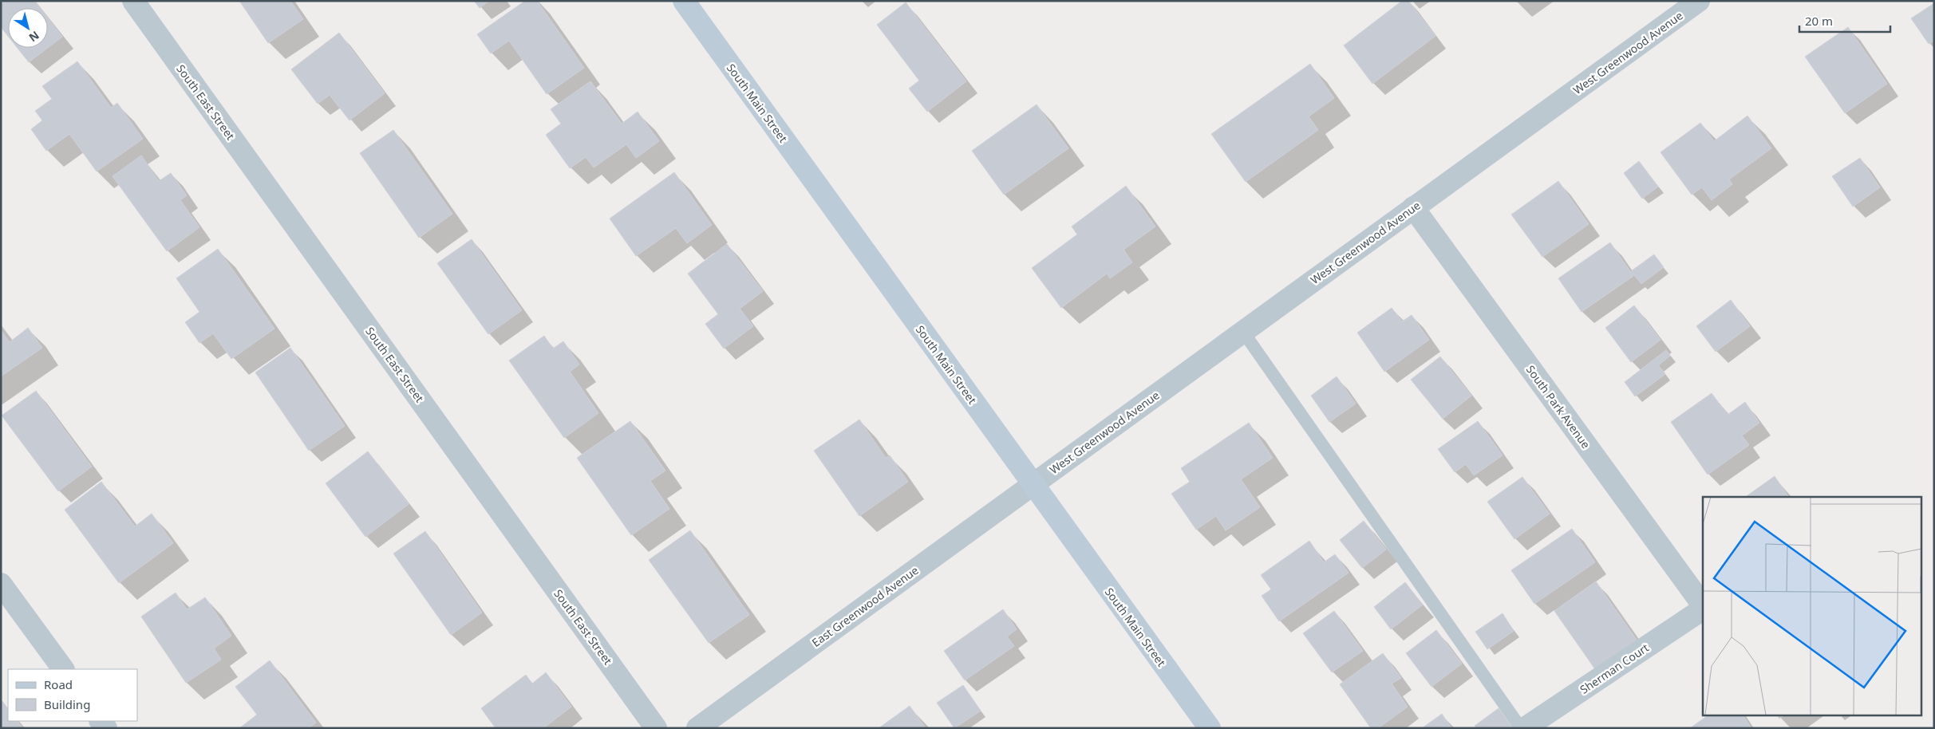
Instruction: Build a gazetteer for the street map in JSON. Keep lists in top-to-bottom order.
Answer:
{
  "streets": {
    "street": [
      "West Greenwood Avenue",
      "South East Street",
      "South Main Street",
      "South Park Avenue",
      "East Greenwood Avenue",
      "Sherman Court"
    ]
  },
  "crossings": [
    ["West Greenwood Avenue", "South Main Street"],
    ["West Greenwood Avenue", "South Park Avenue"],
    ["West Greenwood Avenue", "East Greenwood Avenue"],
    ["South Main Street", "East Greenwood Avenue"]
  ],
  "legend": ["Road", "Building"],
  "scale_bar": "20 m",
  "north": "bottom right"
}
